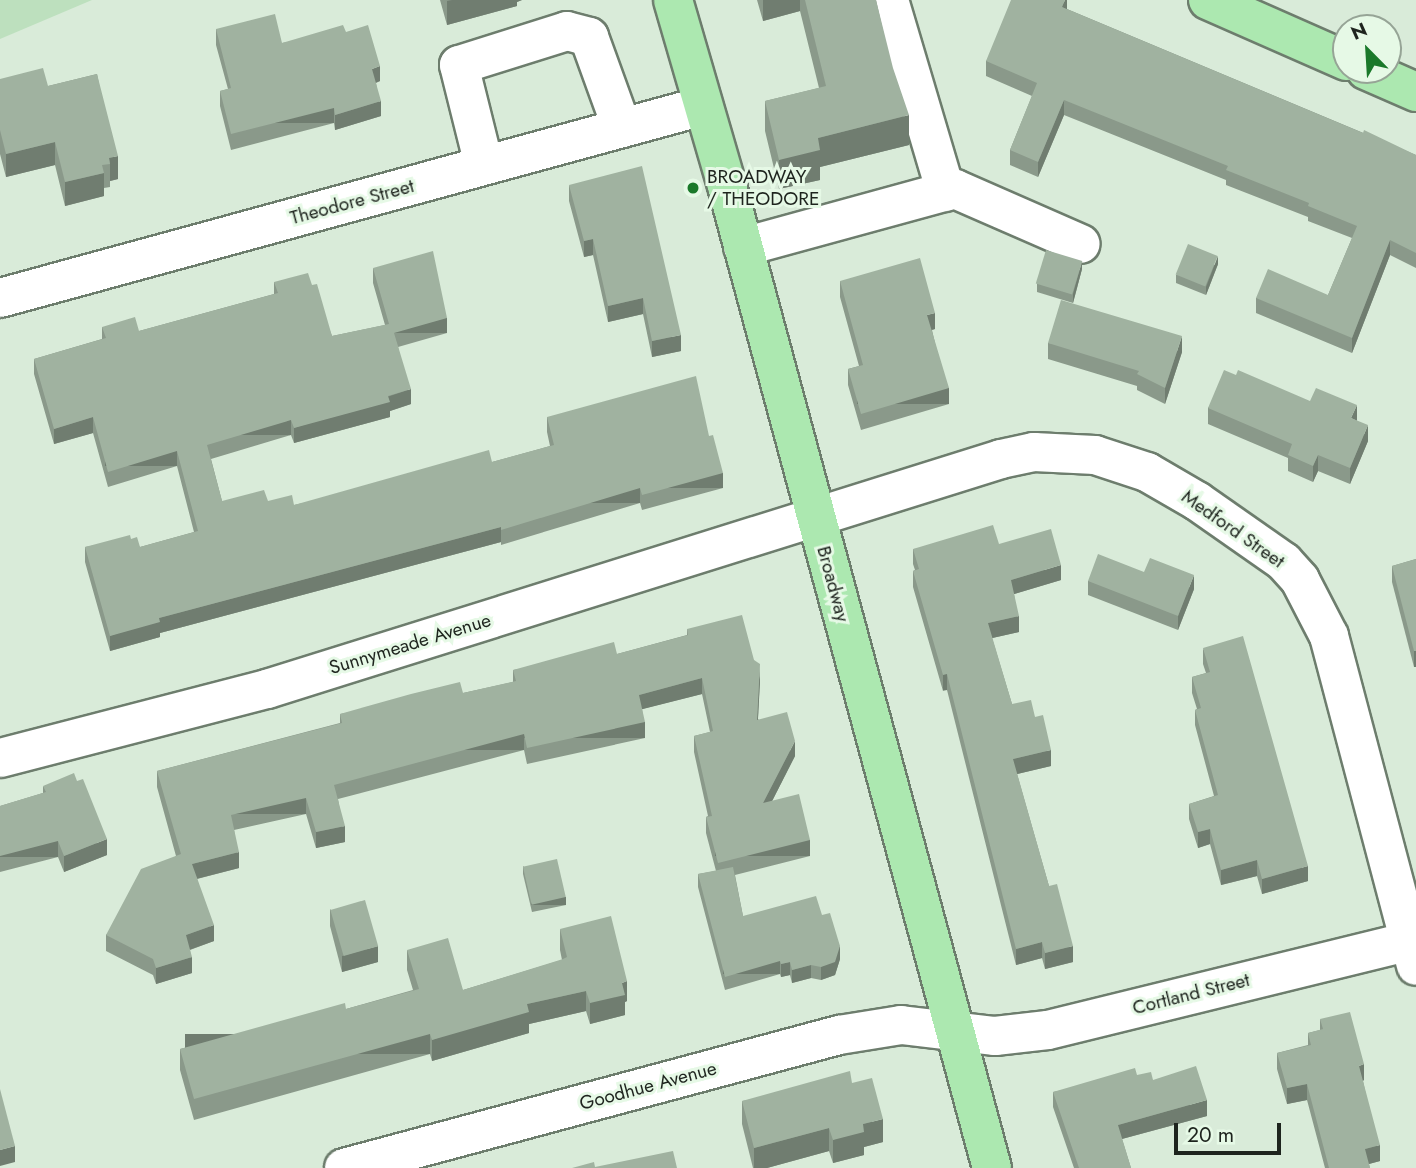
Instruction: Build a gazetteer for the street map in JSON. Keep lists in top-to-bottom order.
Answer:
{
  "streets": {
    "main road": ["Broadway"],
    "street": [
      "Theodore Street",
      "Medford Street",
      "Sunnymeade Avenue",
      "Cortland Street",
      "Goodhue Avenue"
    ]
  },
  "crossings": [
    ["Theodore Street", "Broadway"],
    ["Medford Street", "Broadway"],
    ["Medford Street", "Sunnymeade Avenue"],
    ["Medford Street", "Cortland Street"],
    ["Broadway", "Sunnymeade Avenue"],
    ["Broadway", "Cortland Street"],
    ["Broadway", "Goodhue Avenue"],
    ["Cortland Street", "Goodhue Avenue"]
  ],
  "places": ["BROADWAY / THEODORE"],
  "scale_bar": "20 m",
  "north": "top left"
}
